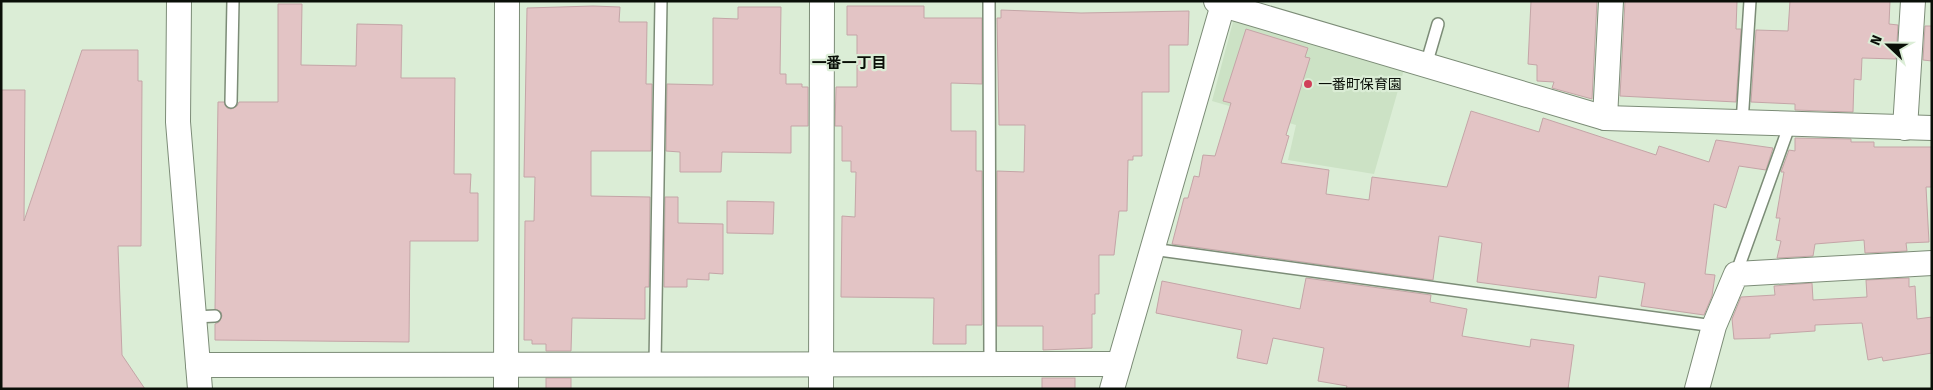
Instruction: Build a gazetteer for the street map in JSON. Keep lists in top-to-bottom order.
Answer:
{
  "districts": ["一番一丁目"],
  "places": ["一番町保育園"],
  "north": "left"
}
